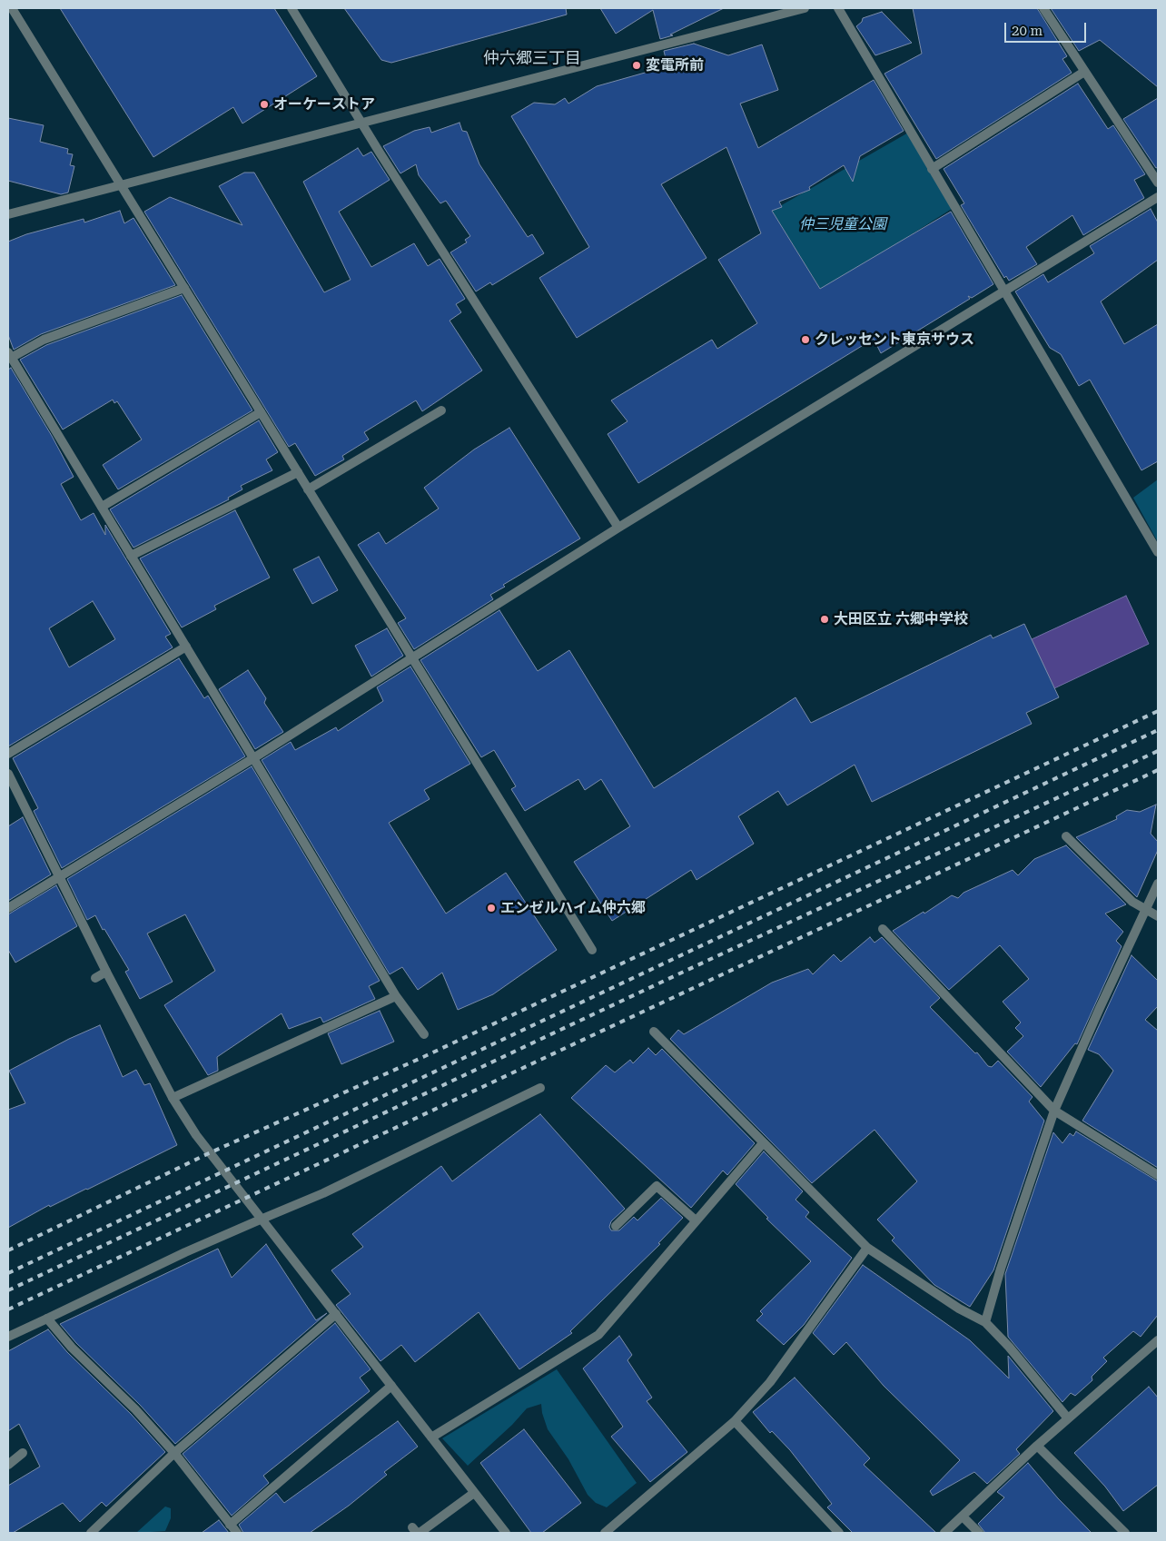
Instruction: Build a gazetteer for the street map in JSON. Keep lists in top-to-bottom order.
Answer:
{
  "districts": ["仲六郷三丁目"],
  "parks": ["仲三児童公園"],
  "places": [
    "変電所前",
    "オーケーストア",
    "クレッセント東京サウス",
    "大田区立 六郷中学校",
    "エンゼルハイム仲六郷"
  ],
  "scale_bar": "20 m"
}
